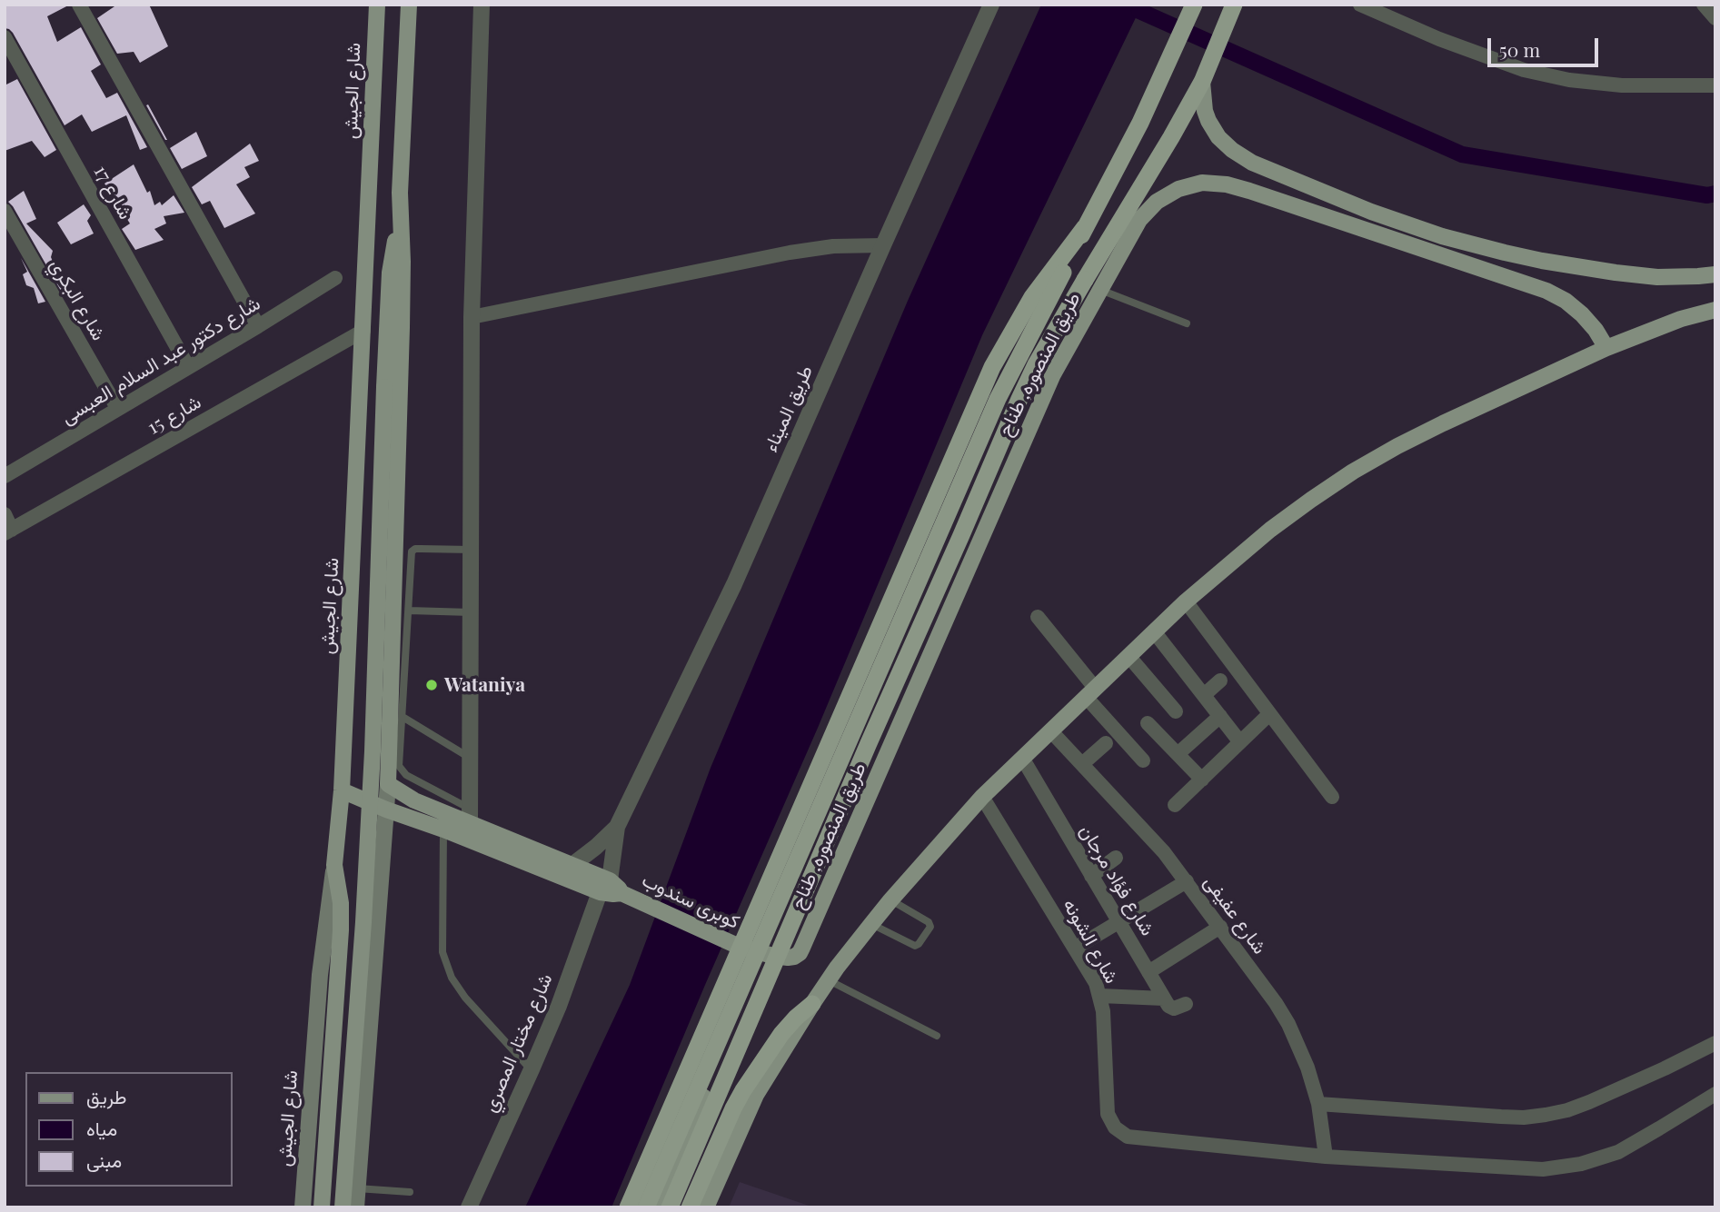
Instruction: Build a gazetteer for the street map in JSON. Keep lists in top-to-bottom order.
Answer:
{
  "streets": {
    "main road": ["شارع الجيش", "طريق المنصوره, طناح", "كوبرى سندوب"],
    "street": [
      "شارع 17",
      "شارع البكري",
      "شارع دكتور عبد السلام العبسى",
      "طريق الميناء",
      "شارع 15",
      "شارع فؤاد مرجان",
      "شارع عفيفى",
      "شارع الشونه",
      "شارع مختار المصري"
    ]
  },
  "crossings": [
    ["شارع الجيش", "شارع 15"],
    ["شارع 17", "شارع دكتور عبد السلام العبسى"],
    ["شارع البكري", "شارع دكتور عبد السلام العبسى"],
    ["طريق المنصوره, طناح", "كوبرى سندوب"],
    ["طريق الميناء", "كوبرى سندوب"],
    ["طريق الميناء", "شارع مختار المصري"],
    ["كوبرى سندوب", "شارع مختار المصري"],
    ["شارع عفيفى", "شارع الشونه"]
  ],
  "places": ["Wataniya"],
  "legend": ["طريق", "مياه", "مبنى"],
  "scale_bar": "50 m"
}
